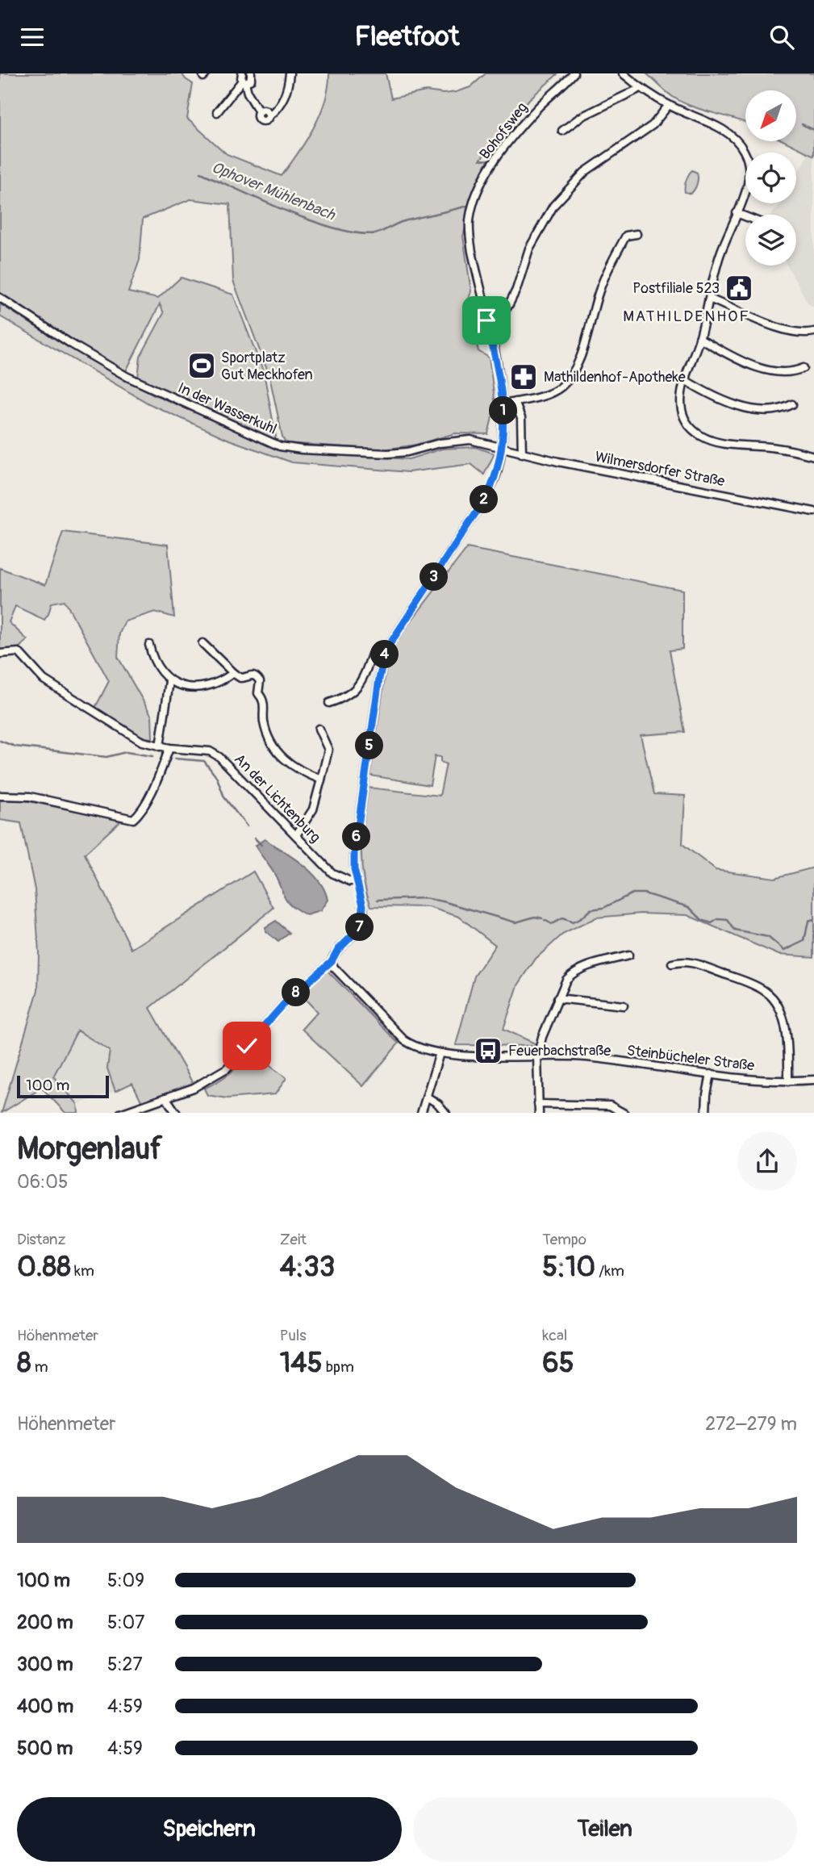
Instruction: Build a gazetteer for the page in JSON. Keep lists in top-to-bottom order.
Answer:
{
  "streets": {
    "street": [
      "Bohofsweg",
      "In der Wasserkuhl",
      "Wilmersdorfer Straße",
      "An der Lichtenburg",
      "Steinbücheler Straße"
    ]
  },
  "crossings": [
    ["Bohofsweg", "In der Wasserkuhl"],
    ["Bohofsweg", "Wilmersdorfer Straße"],
    ["In der Wasserkuhl", "Wilmersdorfer Straße"]
  ],
  "districts": ["MATHILDENHOF"],
  "water": ["Ophover Mühlenbach"],
  "places": {
    "public building": ["Postfiliale 523"],
    "sports": ["Sportplatz Gut Meckhofen"],
    "pharmacy": ["Mathildenhof-Apotheke"],
    "bus stop": ["Feuerbachstraße"]
  },
  "scale_bar": "100 m",
  "north": "bottom left",
  "page": {
    "header": "Fleetfoot",
    "pins": [
      "1",
      "2",
      "3",
      "4",
      "5",
      "6",
      "7",
      "8"
    ],
    "scale": "100 m",
    "heading": ["Morgenlauf", "06:05"],
    "stats": [
      ["Distanz", "0.88 km"],
      ["Zeit", "4:33"],
      ["Tempo", "5:10 /km"],
      ["Höhenmeter", "8 m"],
      ["Puls", "145 bpm"],
      ["kcal", "65"]
    ],
    "chart": ["Höhenmeter", "272–279 m"],
    "list": [
      {
        "name": "100 m",
        "note": "5:09"
      },
      {
        "name": "200 m",
        "note": "5:07"
      },
      {
        "name": "300 m",
        "note": "5:27"
      },
      {
        "name": "400 m",
        "note": "4:59"
      },
      {
        "name": "500 m",
        "note": "4:59"
      }
    ],
    "buttons": ["Speichern", "Teilen"]
  }
}
